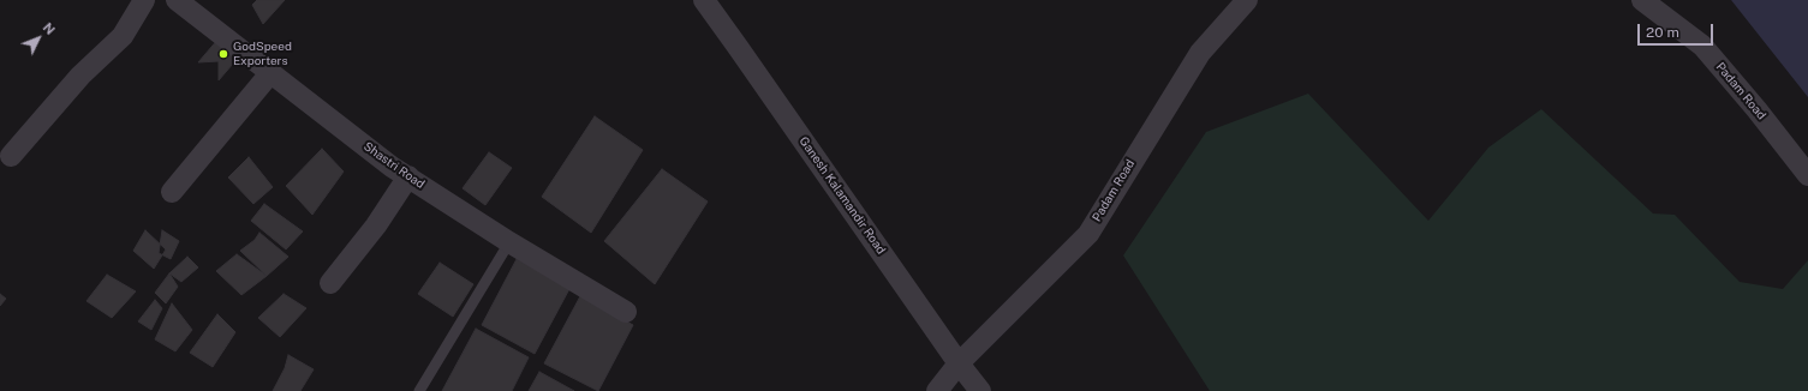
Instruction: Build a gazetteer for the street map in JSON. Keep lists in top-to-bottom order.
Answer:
{
  "streets": {
    "street": ["Padam Road", "Shastri Road", "Ganesh Kalamandir Road"]
  },
  "crossings": [
    ["Padam Road", "Ganesh Kalamandir Road"]
  ],
  "places": ["GodSpeed Exporters"],
  "scale_bar": "20 m",
  "north": "top right"
}
